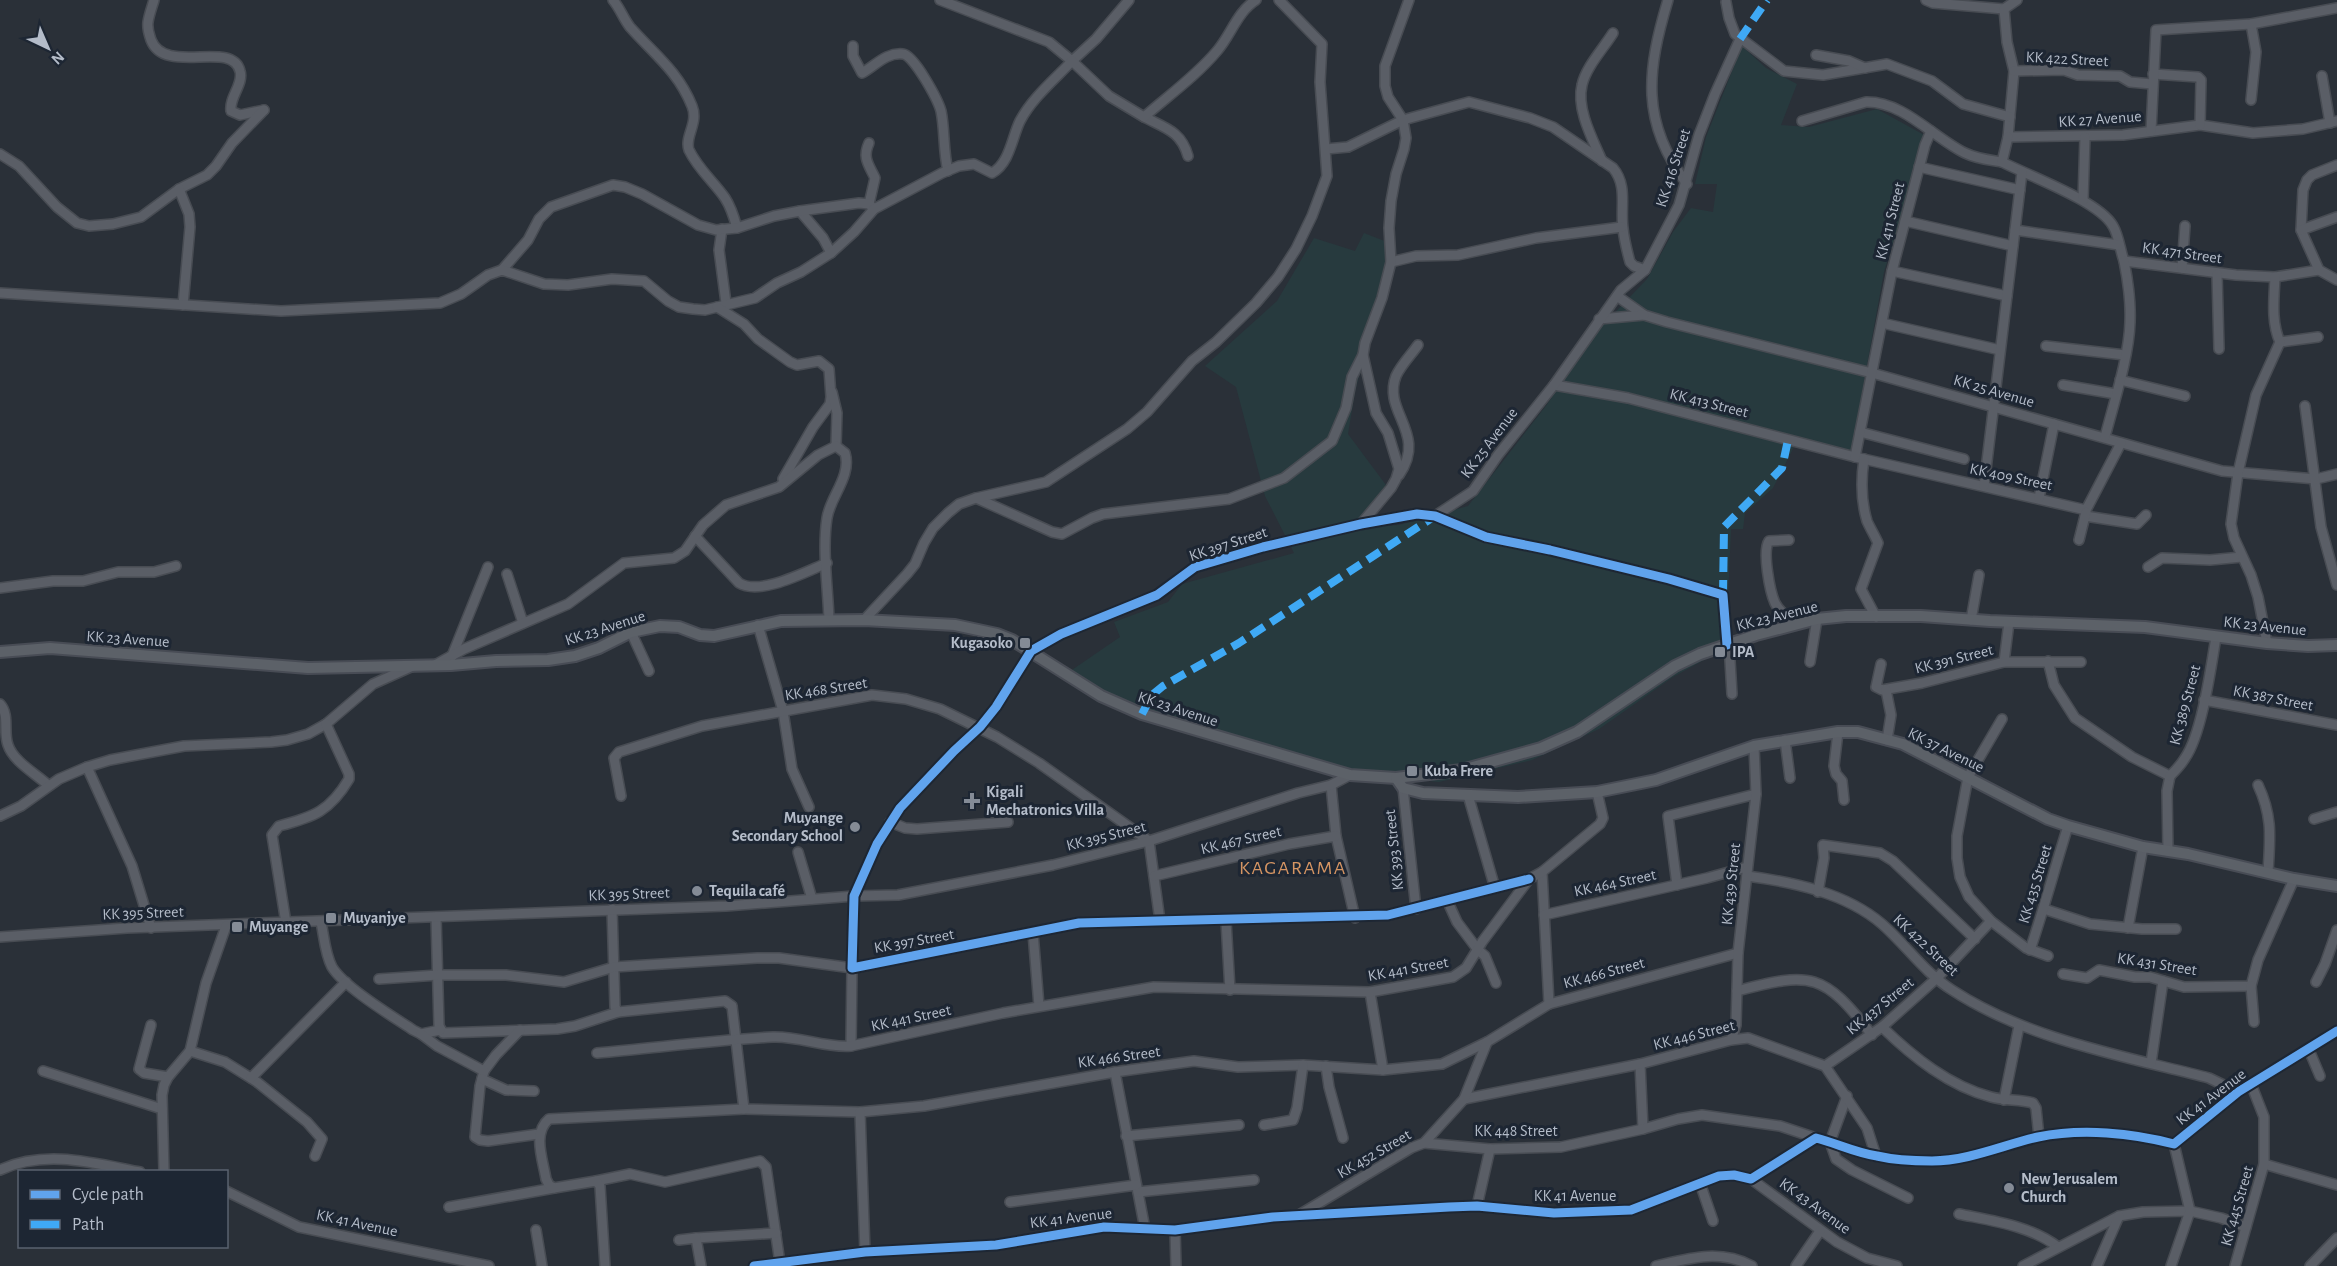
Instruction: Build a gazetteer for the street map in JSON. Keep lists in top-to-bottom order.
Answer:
{
  "streets": {
    "main road": ["KK 23 Avenue", "KK 37 Avenue"],
    "street": [
      "KK 422 Street",
      "KK 27 Avenue",
      "KK 416 Street",
      "KK 411 Street",
      "KK 471 Street",
      "KK 25 Avenue",
      "KK 413 Street",
      "KK 409 Street",
      "KK 397 Street",
      "KK 391 Street",
      "KK 468 Street",
      "KK 387 Street",
      "KK 389 Street",
      "KK 395 Street",
      "KK 467 Street",
      "KK 393 Street",
      "KK 464 Street",
      "KK 439 Street",
      "KK 435 Street",
      "KK 431 Street",
      "KK 441 Street",
      "KK 466 Street",
      "KK 437 Street",
      "KK 446 Street",
      "KK 41 Avenue",
      "KK 448 Street",
      "KK 452 Street",
      "KK 43 Avenue",
      "KK 445 Street"
    ]
  },
  "crossings": [
    ["KK 422 Street", "KK 27 Avenue"],
    ["KK 422 Street", "KK 439 Street"],
    ["KK 422 Street", "KK 437 Street"],
    ["KK 422 Street", "KK 41 Avenue"],
    ["KK 416 Street", "KK 25 Avenue"],
    ["KK 411 Street", "KK 471 Street"],
    ["KK 411 Street", "KK 25 Avenue"],
    ["KK 411 Street", "KK 413 Street"],
    ["KK 411 Street", "KK 409 Street"],
    ["KK 411 Street", "KK 23 Avenue"],
    ["KK 25 Avenue", "KK 413 Street"],
    ["KK 25 Avenue", "KK 397 Street"],
    ["KK 413 Street", "KK 409 Street"],
    ["KK 397 Street", "KK 23 Avenue"],
    ["KK 397 Street", "KK 468 Street"],
    ["KK 397 Street", "KK 395 Street"],
    ["KK 397 Street", "KK 393 Street"],
    ["KK 397 Street", "KK 441 Street"],
    ["KK 23 Avenue", "KK 389 Street"],
    ["KK 23 Avenue", "KK 37 Avenue"],
    ["KK 23 Avenue", "KK 395 Street"],
    ["KK 23 Avenue", "KK 393 Street"],
    ["KK 468 Street", "KK 395 Street"],
    ["KK 387 Street", "KK 389 Street"],
    ["KK 37 Avenue", "KK 393 Street"],
    ["KK 37 Avenue", "KK 439 Street"],
    ["KK 37 Avenue", "KK 435 Street"],
    ["KK 37 Avenue", "KK 441 Street"],
    ["KK 464 Street", "KK 439 Street"],
    ["KK 439 Street", "KK 466 Street"],
    ["KK 439 Street", "KK 446 Street"],
    ["KK 435 Street", "KK 437 Street"],
    ["KK 466 Street", "KK 452 Street"],
    ["KK 437 Street", "KK 446 Street"],
    ["KK 446 Street", "KK 452 Street"],
    ["KK 41 Avenue", "KK 448 Street"],
    ["KK 41 Avenue", "KK 452 Street"],
    ["KK 41 Avenue", "KK 43 Avenue"],
    ["KK 41 Avenue", "KK 445 Street"],
    ["KK 448 Street", "KK 452 Street"]
  ],
  "districts": ["KAGARAMA"],
  "places": {
    "transit": [
      "Kugasoko",
      "IPA",
      "Kuba Frere",
      "Muyanjye",
      "Muyange"
    ],
    "health": ["Kigali Mechatronics Villa"],
    "other": ["Muyange Secondary School", "Tequila café", "New Jerusalem Church"]
  },
  "legend": ["Cycle path", "Path"],
  "north": "bottom right"
}
